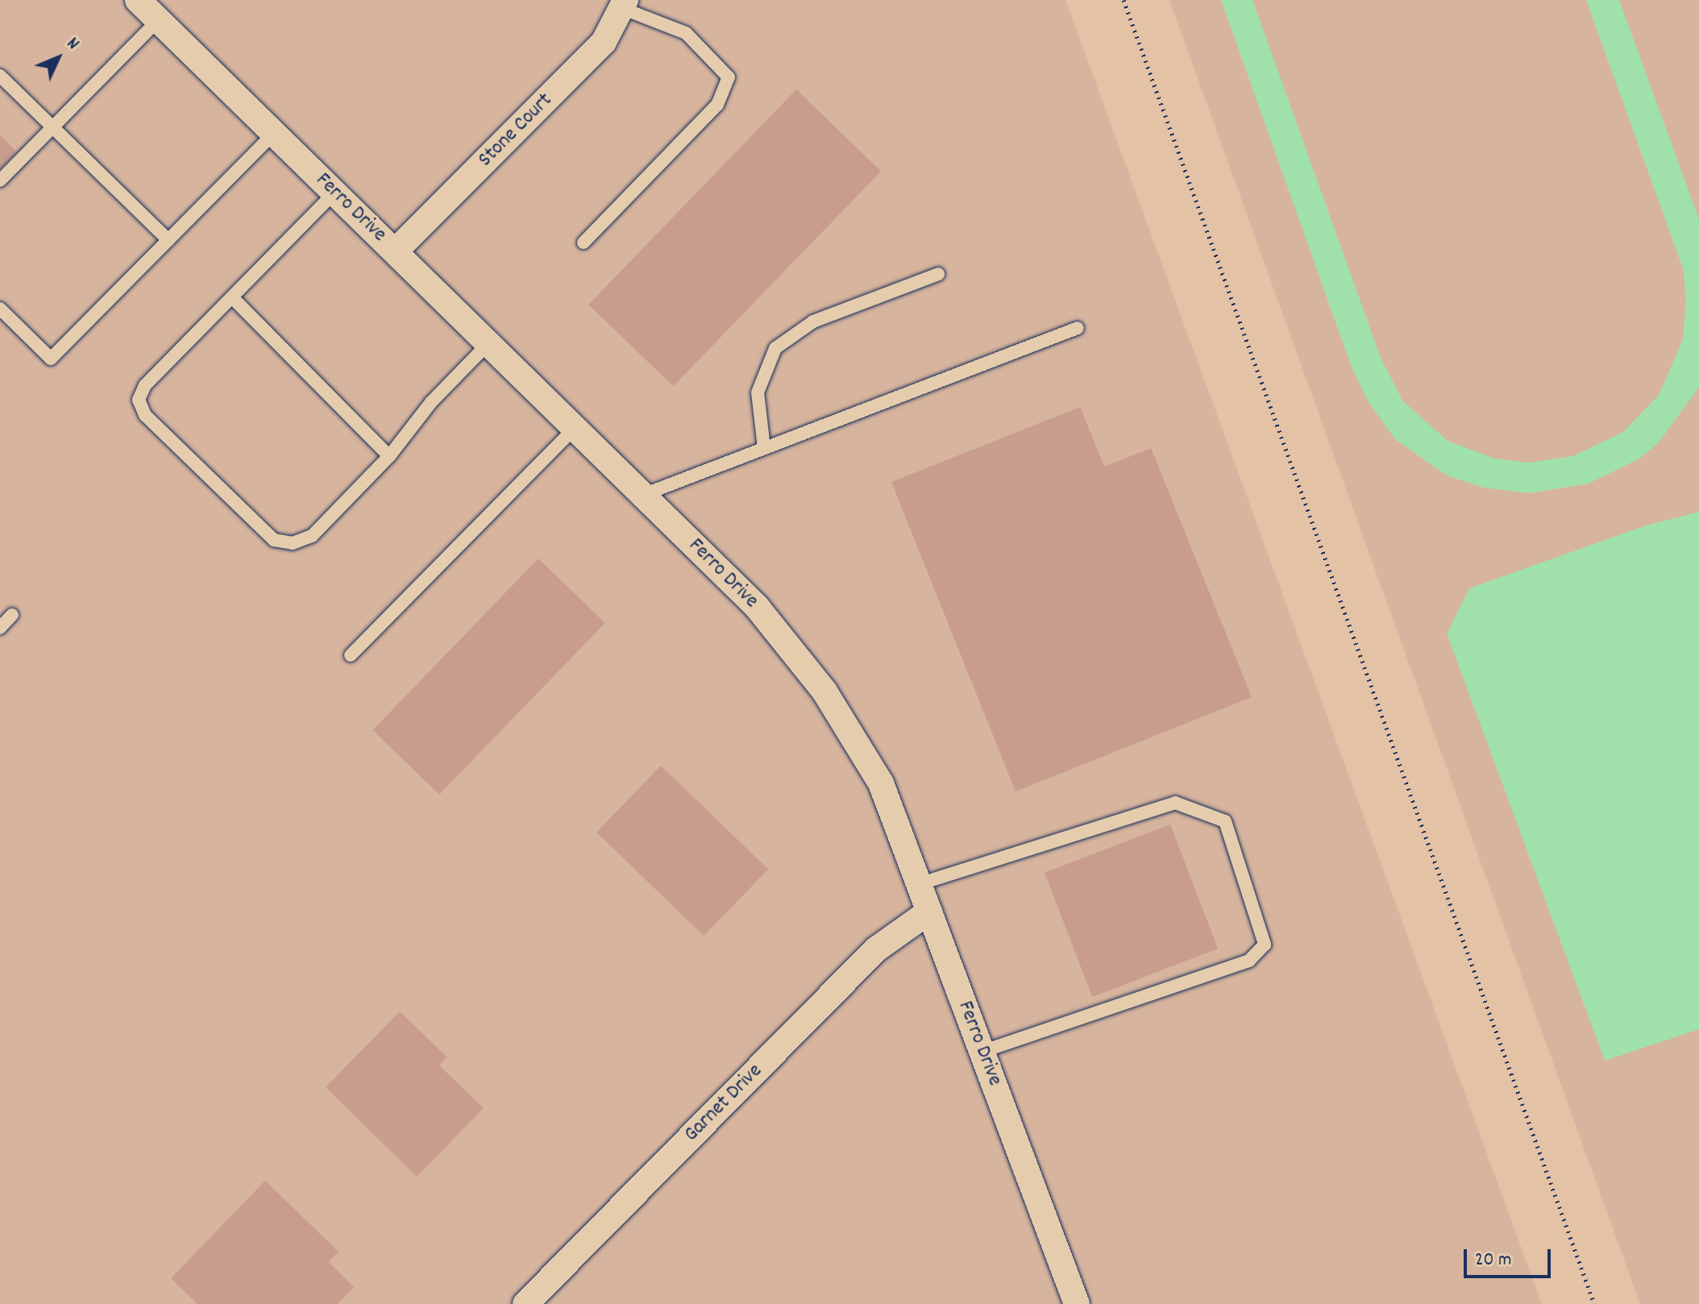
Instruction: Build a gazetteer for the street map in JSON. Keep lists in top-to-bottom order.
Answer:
{
  "streets": {
    "street": ["Stone Court", "Ferro Drive", "Garnet Drive"]
  },
  "crossings": [
    ["Stone Court", "Ferro Drive"],
    ["Ferro Drive", "Garnet Drive"]
  ],
  "scale_bar": "20 m",
  "north": "top right"
}
